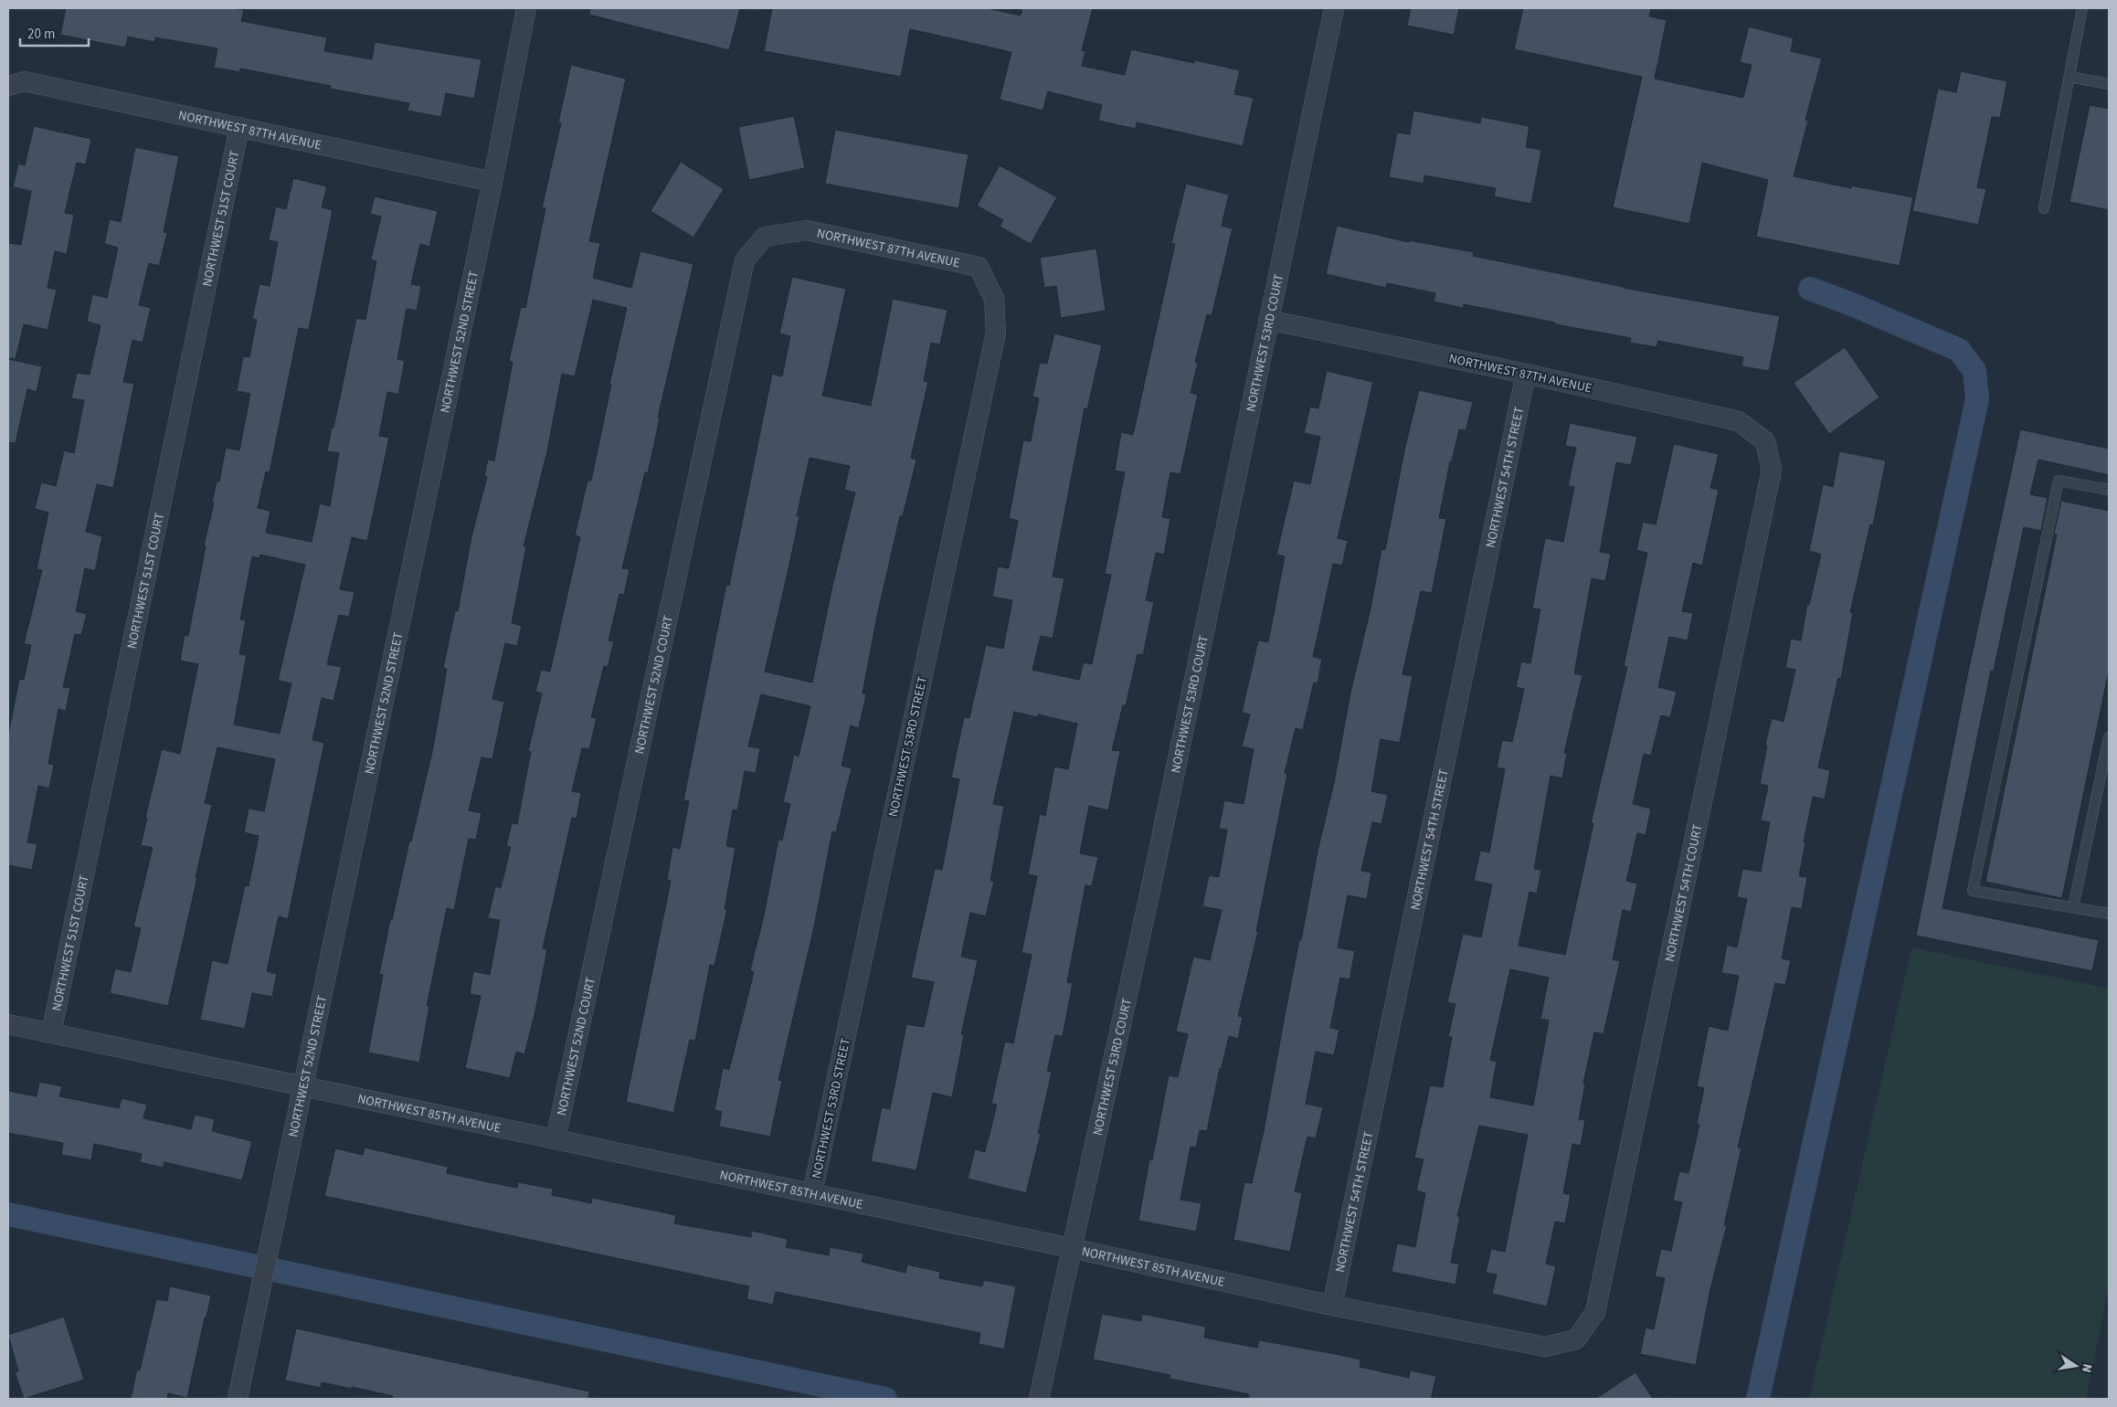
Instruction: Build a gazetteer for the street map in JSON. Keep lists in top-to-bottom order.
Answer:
{
  "streets": {
    "street": [
      "NORTHWEST 87TH AVENUE",
      "NORTHWEST 51ST COURT",
      "NORTHWEST 52ND STREET",
      "NORTHWEST 53RD COURT",
      "NORTHWEST 54TH STREET",
      "NORTHWEST 52ND COURT",
      "NORTHWEST 53RD STREET",
      "NORTHWEST 54TH COURT",
      "NORTHWEST 85TH AVENUE"
    ]
  },
  "crossings": [
    ["NORTHWEST 87TH AVENUE", "NORTHWEST 51ST COURT"],
    ["NORTHWEST 87TH AVENUE", "NORTHWEST 52ND STREET"],
    ["NORTHWEST 87TH AVENUE", "NORTHWEST 53RD COURT"],
    ["NORTHWEST 87TH AVENUE", "NORTHWEST 54TH STREET"],
    ["NORTHWEST 87TH AVENUE", "NORTHWEST 52ND COURT"],
    ["NORTHWEST 87TH AVENUE", "NORTHWEST 53RD STREET"],
    ["NORTHWEST 87TH AVENUE", "NORTHWEST 54TH COURT"],
    ["NORTHWEST 51ST COURT", "NORTHWEST 85TH AVENUE"],
    ["NORTHWEST 52ND STREET", "NORTHWEST 85TH AVENUE"],
    ["NORTHWEST 53RD COURT", "NORTHWEST 85TH AVENUE"],
    ["NORTHWEST 54TH STREET", "NORTHWEST 85TH AVENUE"],
    ["NORTHWEST 52ND COURT", "NORTHWEST 85TH AVENUE"],
    ["NORTHWEST 53RD STREET", "NORTHWEST 85TH AVENUE"],
    ["NORTHWEST 54TH COURT", "NORTHWEST 85TH AVENUE"]
  ],
  "scale_bar": "20 m",
  "north": "right"
}
